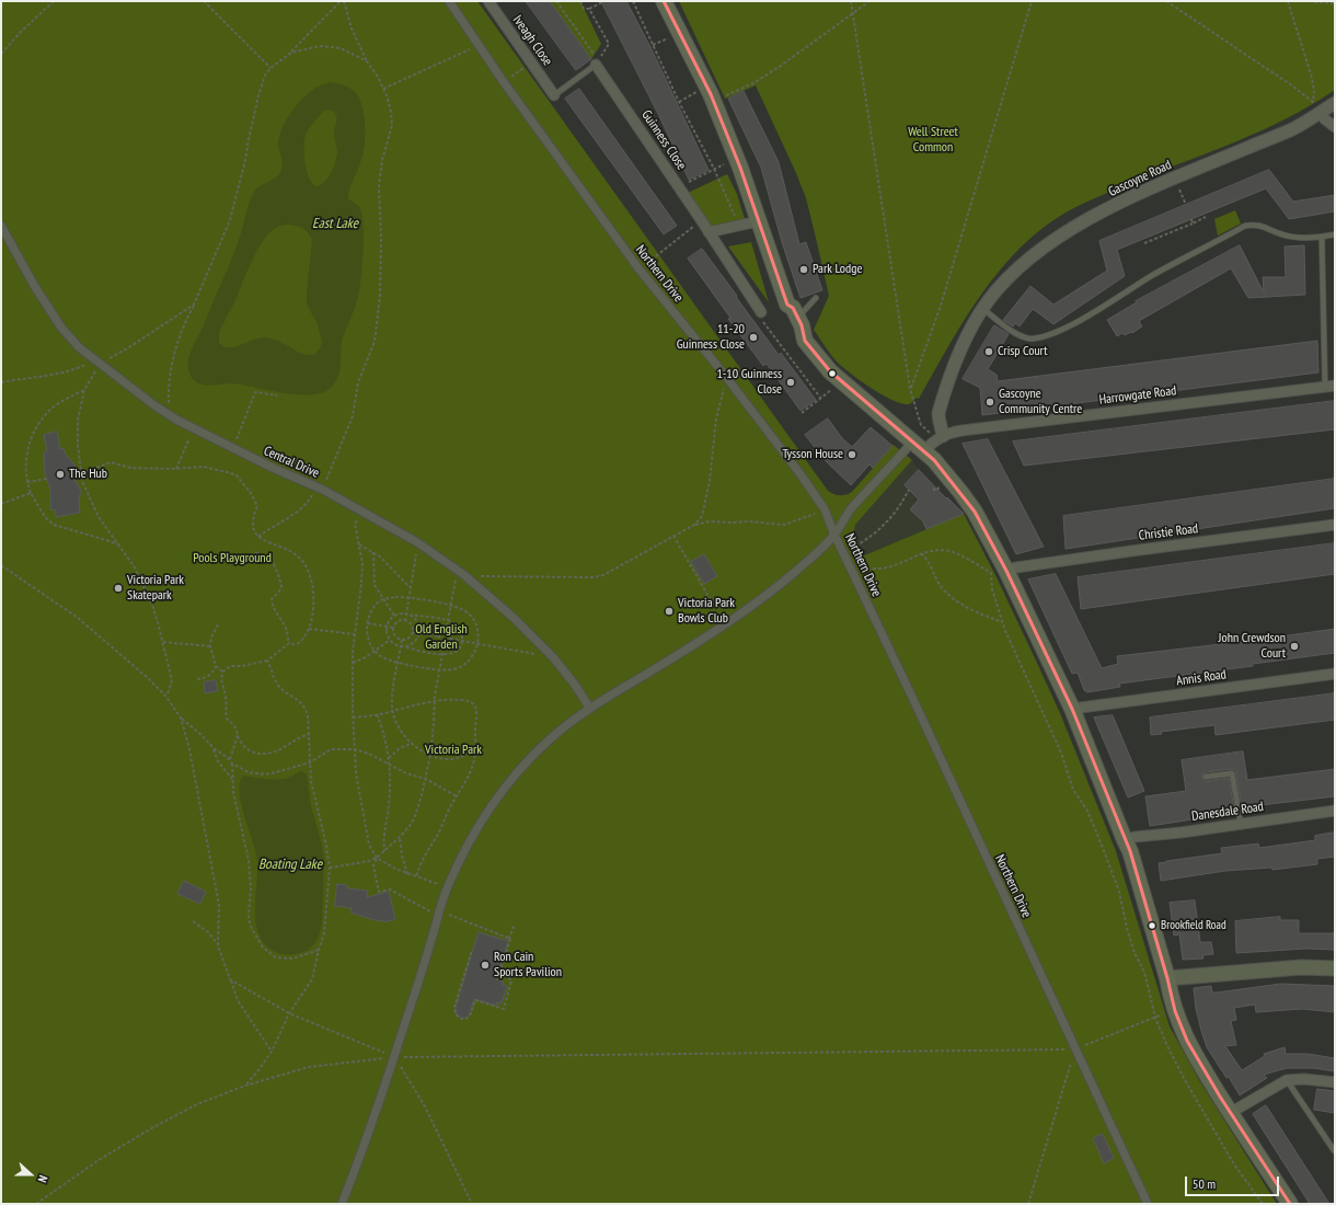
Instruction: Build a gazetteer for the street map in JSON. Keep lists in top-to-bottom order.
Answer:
{
  "streets": {
    "street": [
      "Iveagh Close",
      "Guinness Close",
      "Gascoyne Road",
      "Northern Drive",
      "Harrowgate Road",
      "Central Drive",
      "Christie Road",
      "Annis Road",
      "Danesdale Road"
    ]
  },
  "crossings": [
    ["Gascoyne Road", "Harrowgate Road"]
  ],
  "water": ["East Lake", "Boating Lake"],
  "parks": [
    "Well Street Common",
    "Pools Playground",
    "Old English Garden",
    "Victoria Park"
  ],
  "places": [
    "Park Lodge",
    "11-20 Guinness Close",
    "Crisp Court",
    "1-10 Guinness Close",
    "Gascoyne Community Centre",
    "Tysson House",
    "The Hub",
    "Victoria Park Skatepark",
    "Victoria Park Bowls Club",
    "John Crewdson Court",
    "Brookfield Road",
    "Ron Cain Sports Pavilion"
  ],
  "scale_bar": "50 m",
  "north": "right"
}
